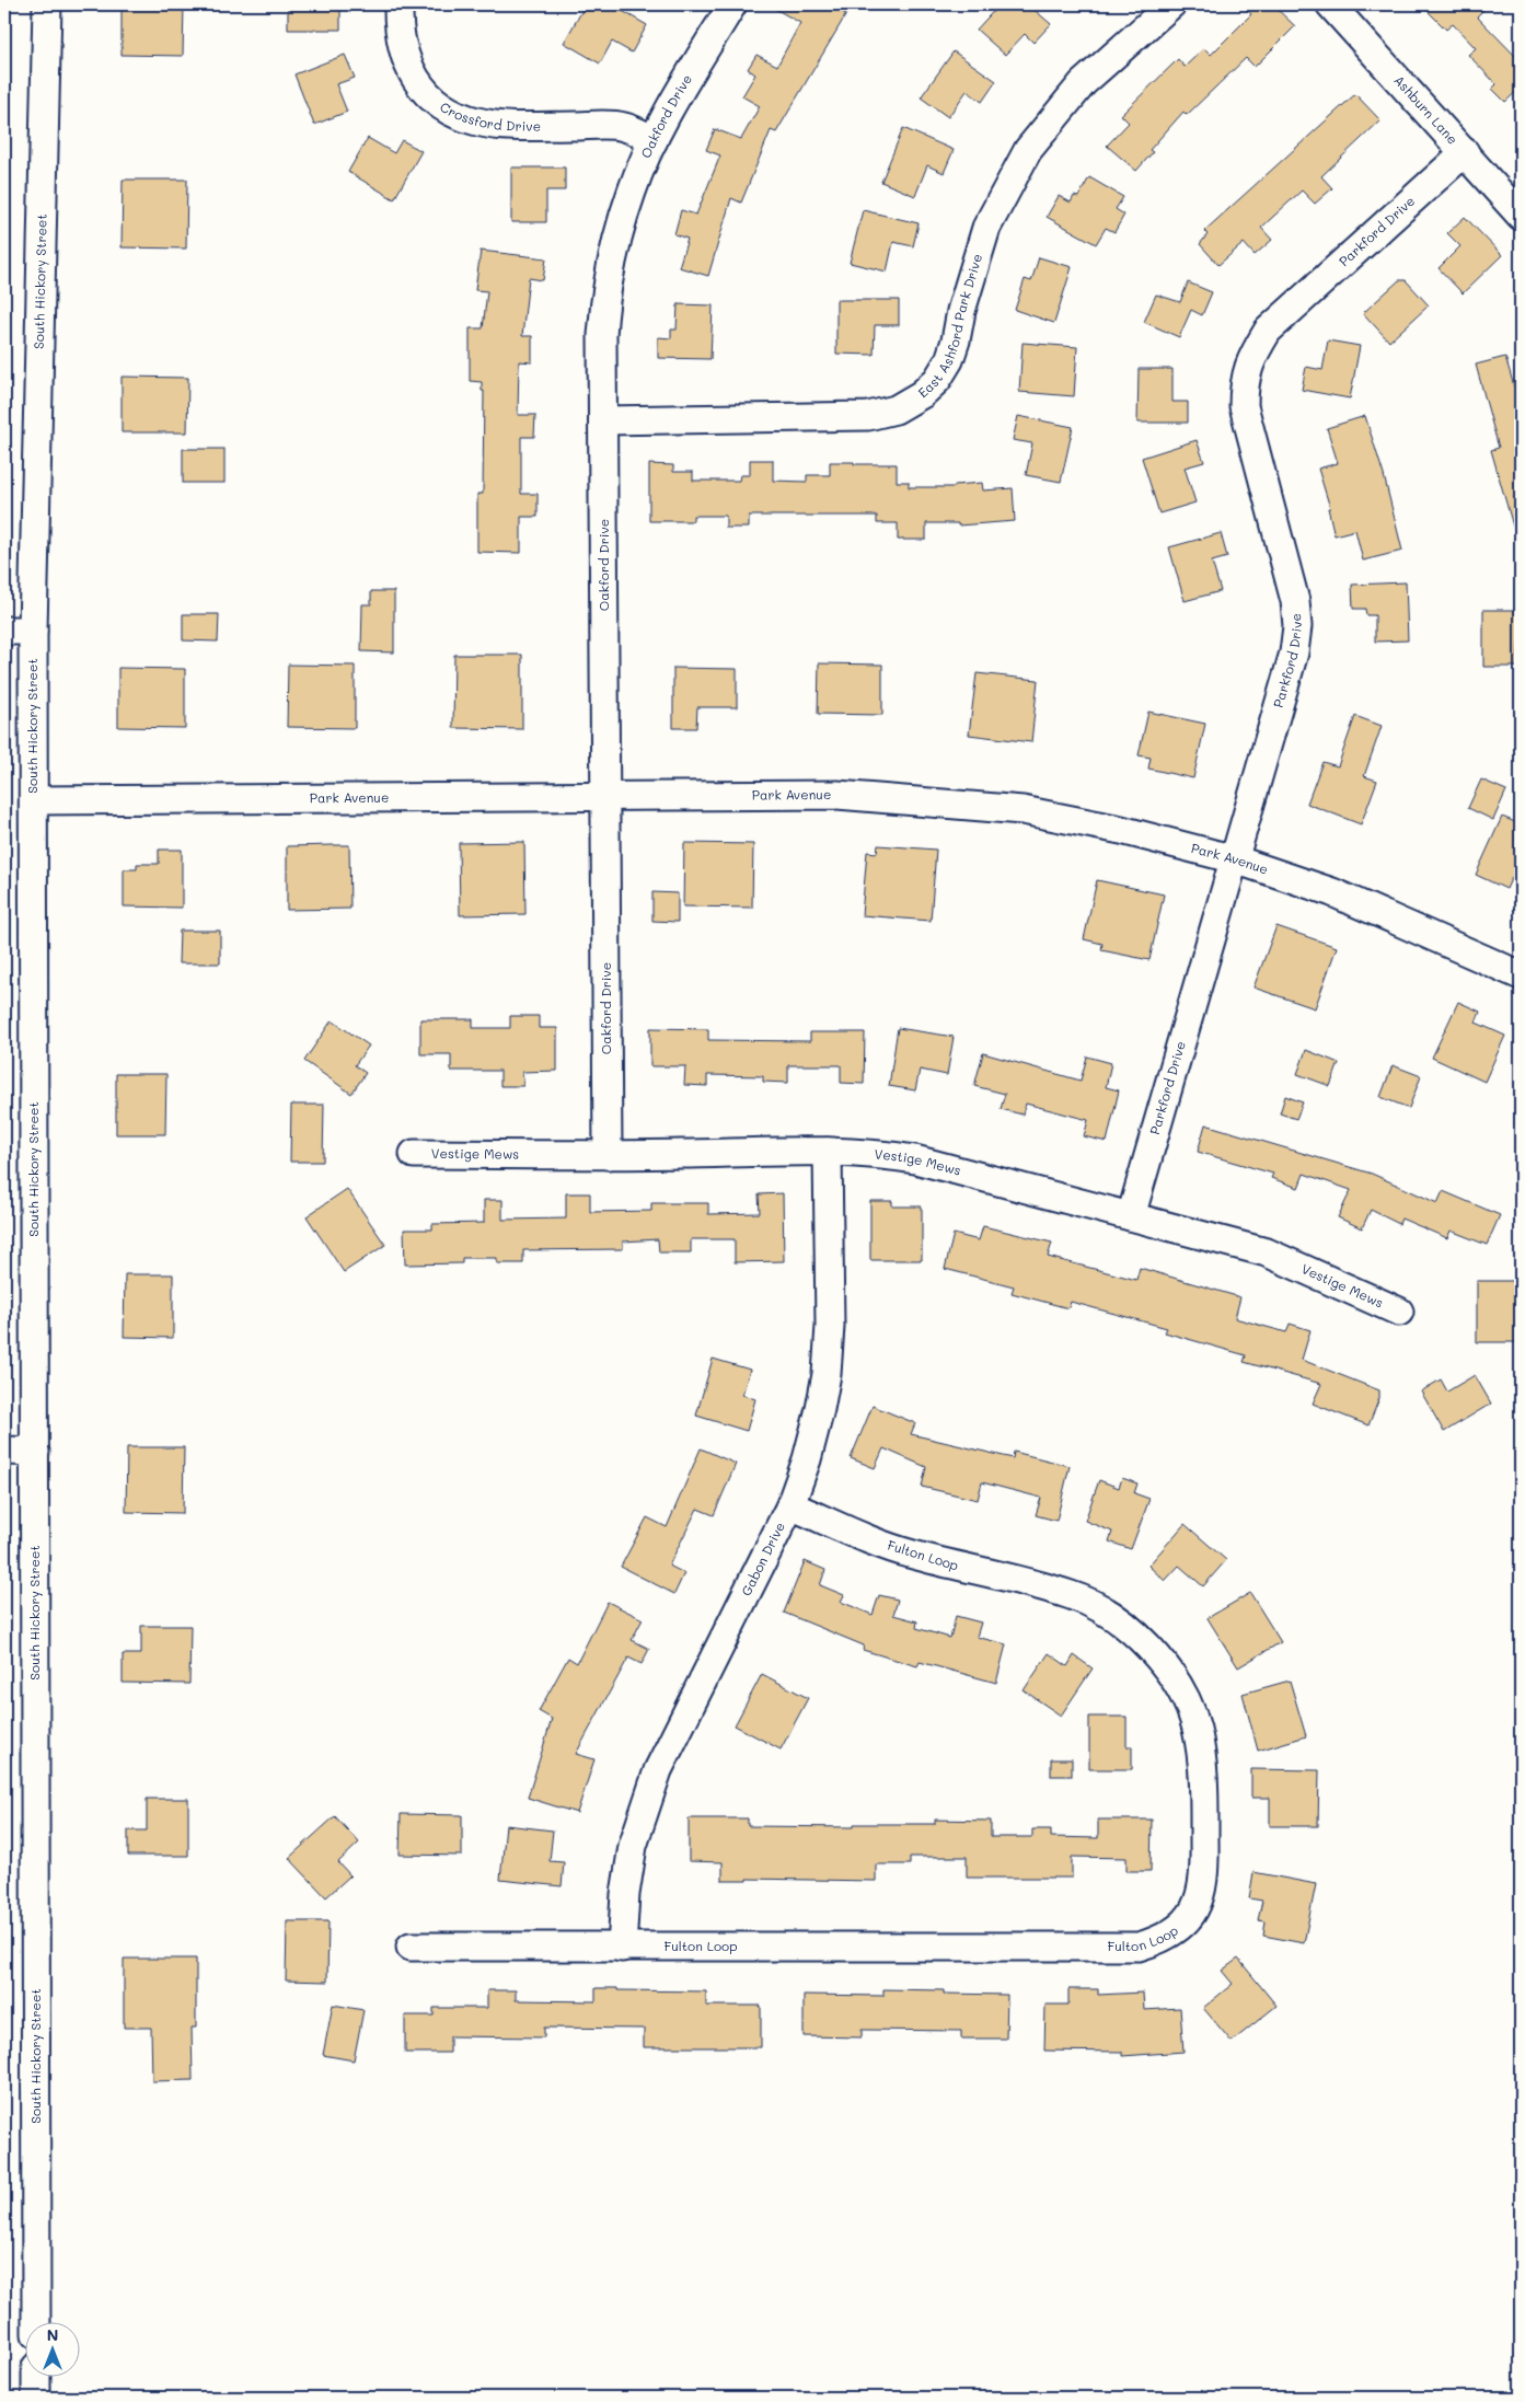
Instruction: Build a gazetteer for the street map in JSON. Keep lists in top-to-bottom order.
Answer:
{
  "streets": {
    "street": [
      "Ashburn Lane",
      "Crossford Drive",
      "Oakford Drive",
      "Parkford Drive",
      "South Hickory Street",
      "East Ashford Park Drive",
      "Park Avenue",
      "Vestige Mews",
      "Fulton Loop",
      "Gabon Drive"
    ]
  },
  "crossings": [
    ["Ashburn Lane", "Parkford Drive"],
    ["Crossford Drive", "Oakford Drive"],
    ["Oakford Drive", "East Ashford Park Drive"],
    ["Oakford Drive", "Park Avenue"],
    ["Oakford Drive", "Vestige Mews"],
    ["Parkford Drive", "Park Avenue"],
    ["Parkford Drive", "Vestige Mews"],
    ["South Hickory Street", "Park Avenue"],
    ["Vestige Mews", "Gabon Drive"],
    ["Fulton Loop", "Gabon Drive"]
  ],
  "north": "top"
}
